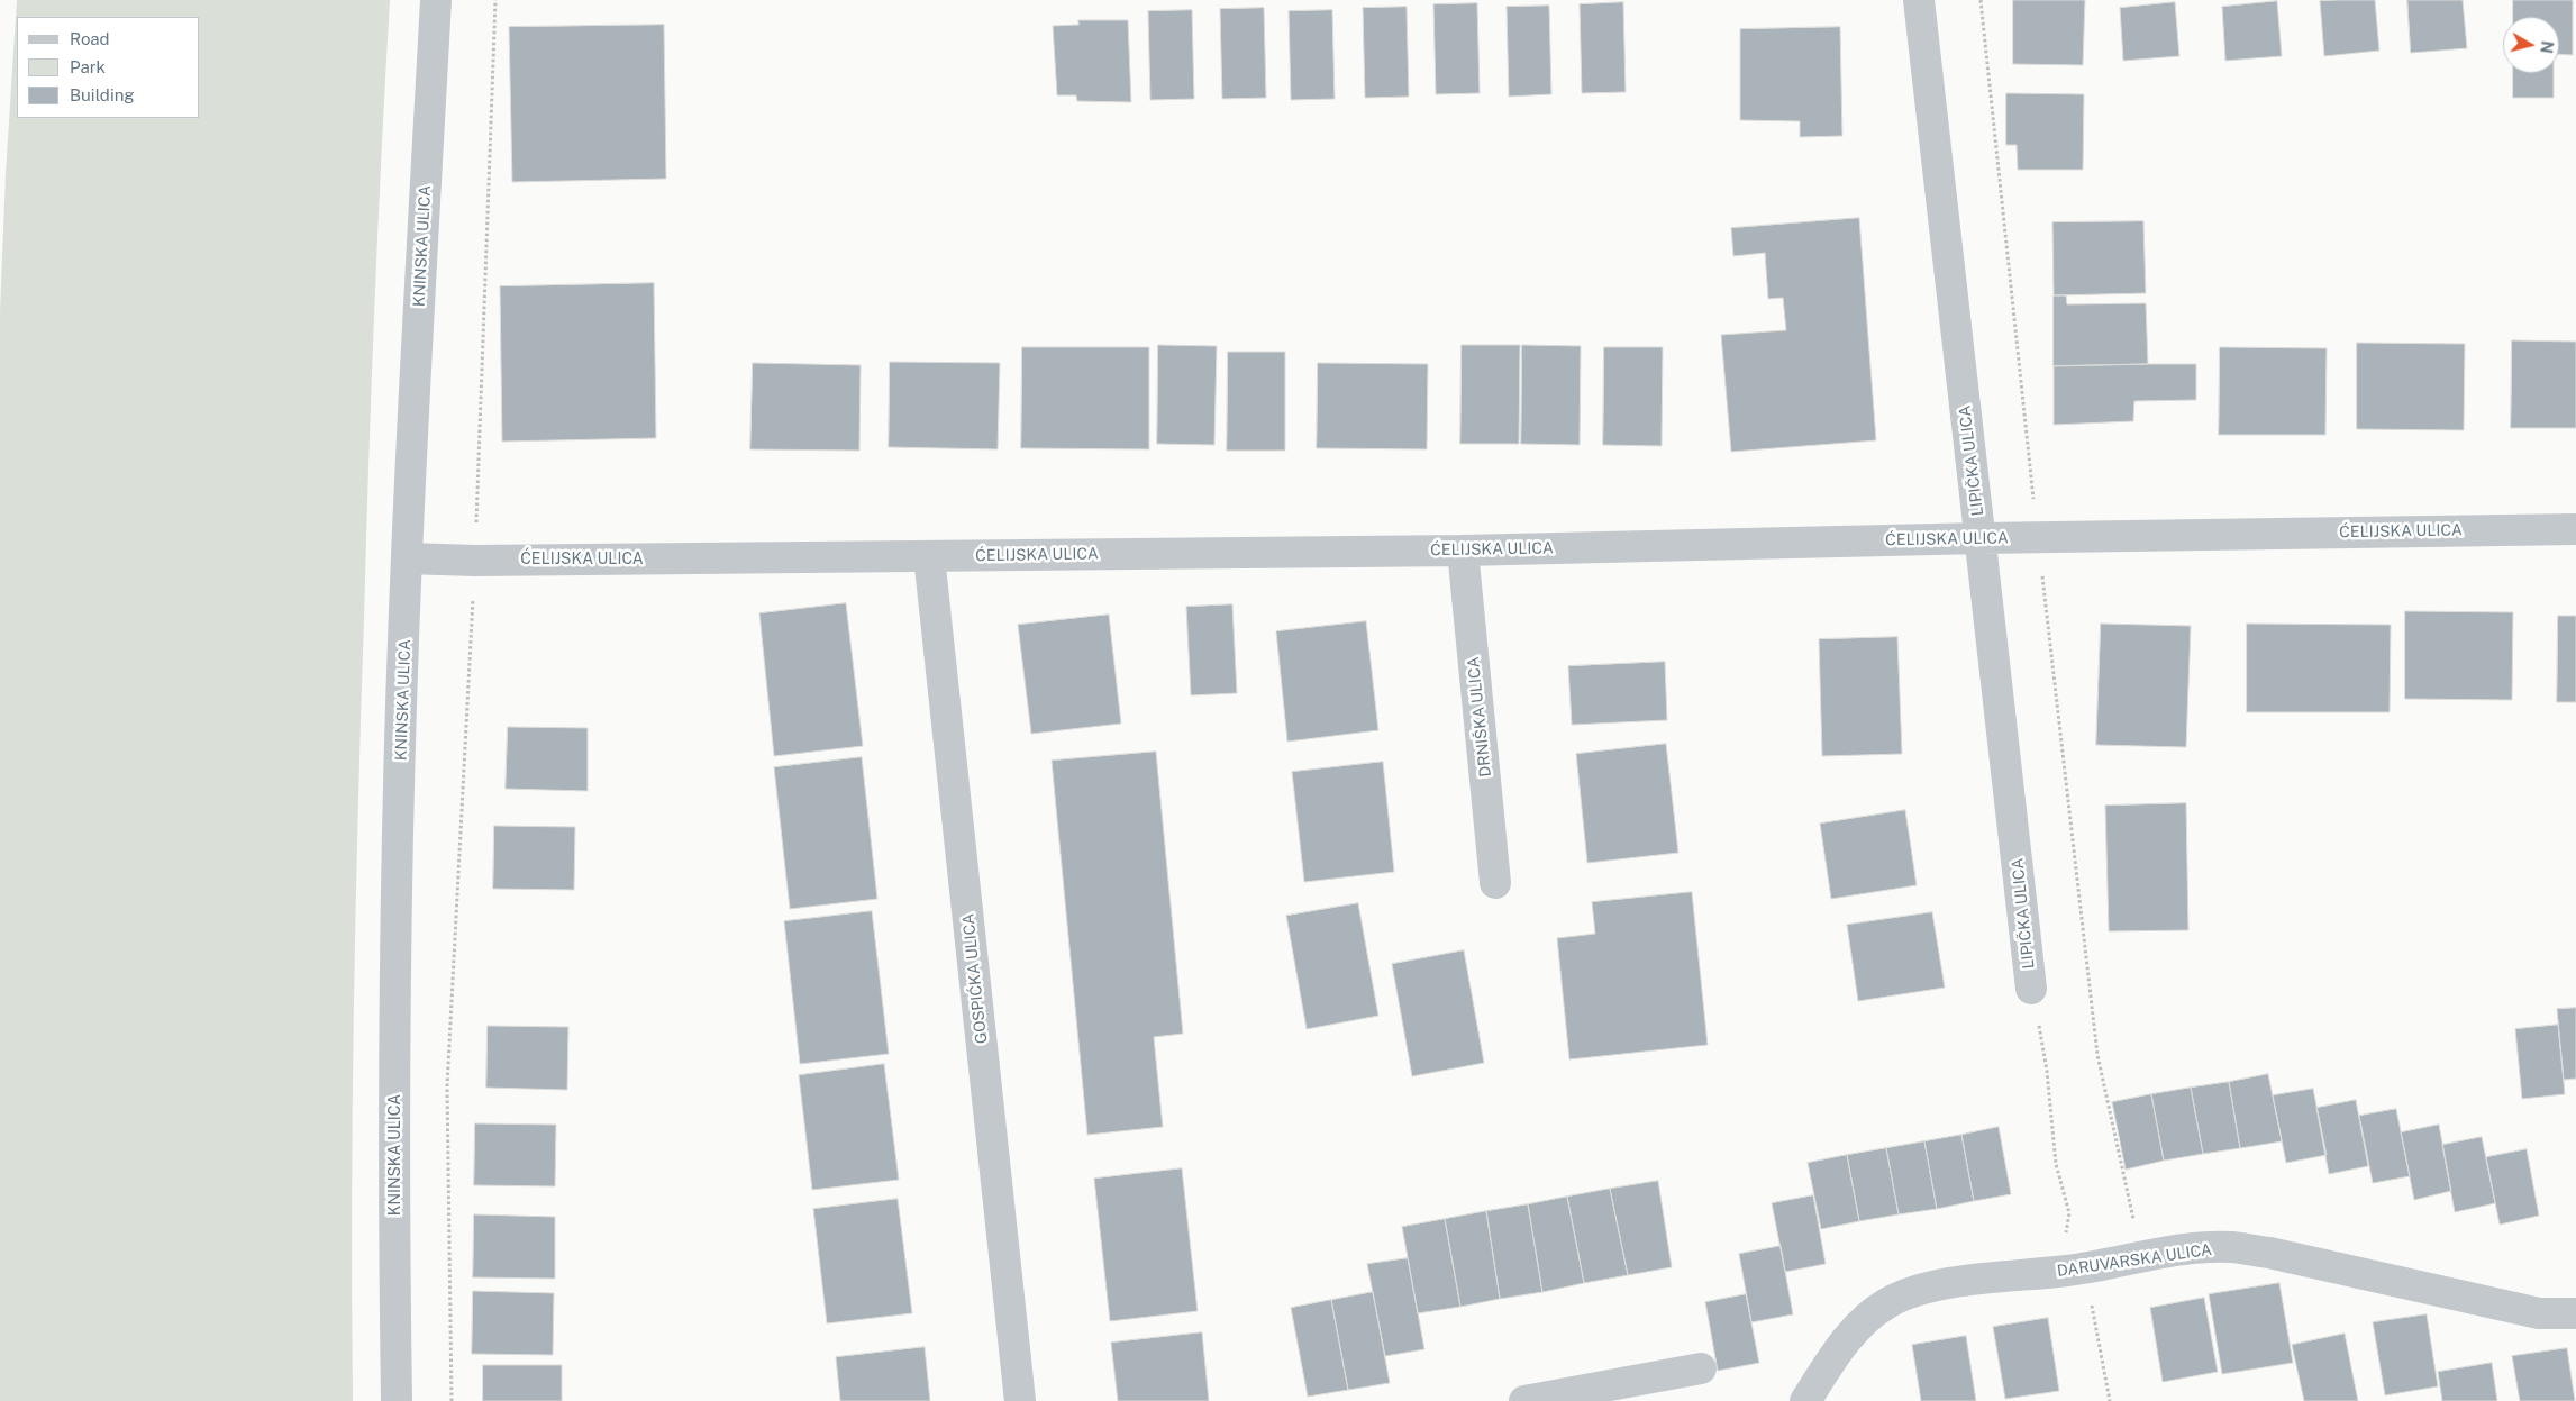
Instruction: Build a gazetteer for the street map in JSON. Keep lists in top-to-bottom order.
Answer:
{
  "streets": {
    "street": [
      "KNINSKA ULICA",
      "LIPIČKA ULICA",
      "ĆELIJSKA ULICA",
      "DRNIŠKA ULICA",
      "GOSPIĆKA ULICA",
      "DARUVARSKA ULICA"
    ]
  },
  "crossings": [
    ["KNINSKA ULICA", "ĆELIJSKA ULICA"],
    ["LIPIČKA ULICA", "ĆELIJSKA ULICA"],
    ["ĆELIJSKA ULICA", "DRNIŠKA ULICA"],
    ["ĆELIJSKA ULICA", "GOSPIĆKA ULICA"]
  ],
  "legend": ["Road", "Park", "Building"],
  "north": "right"
}
